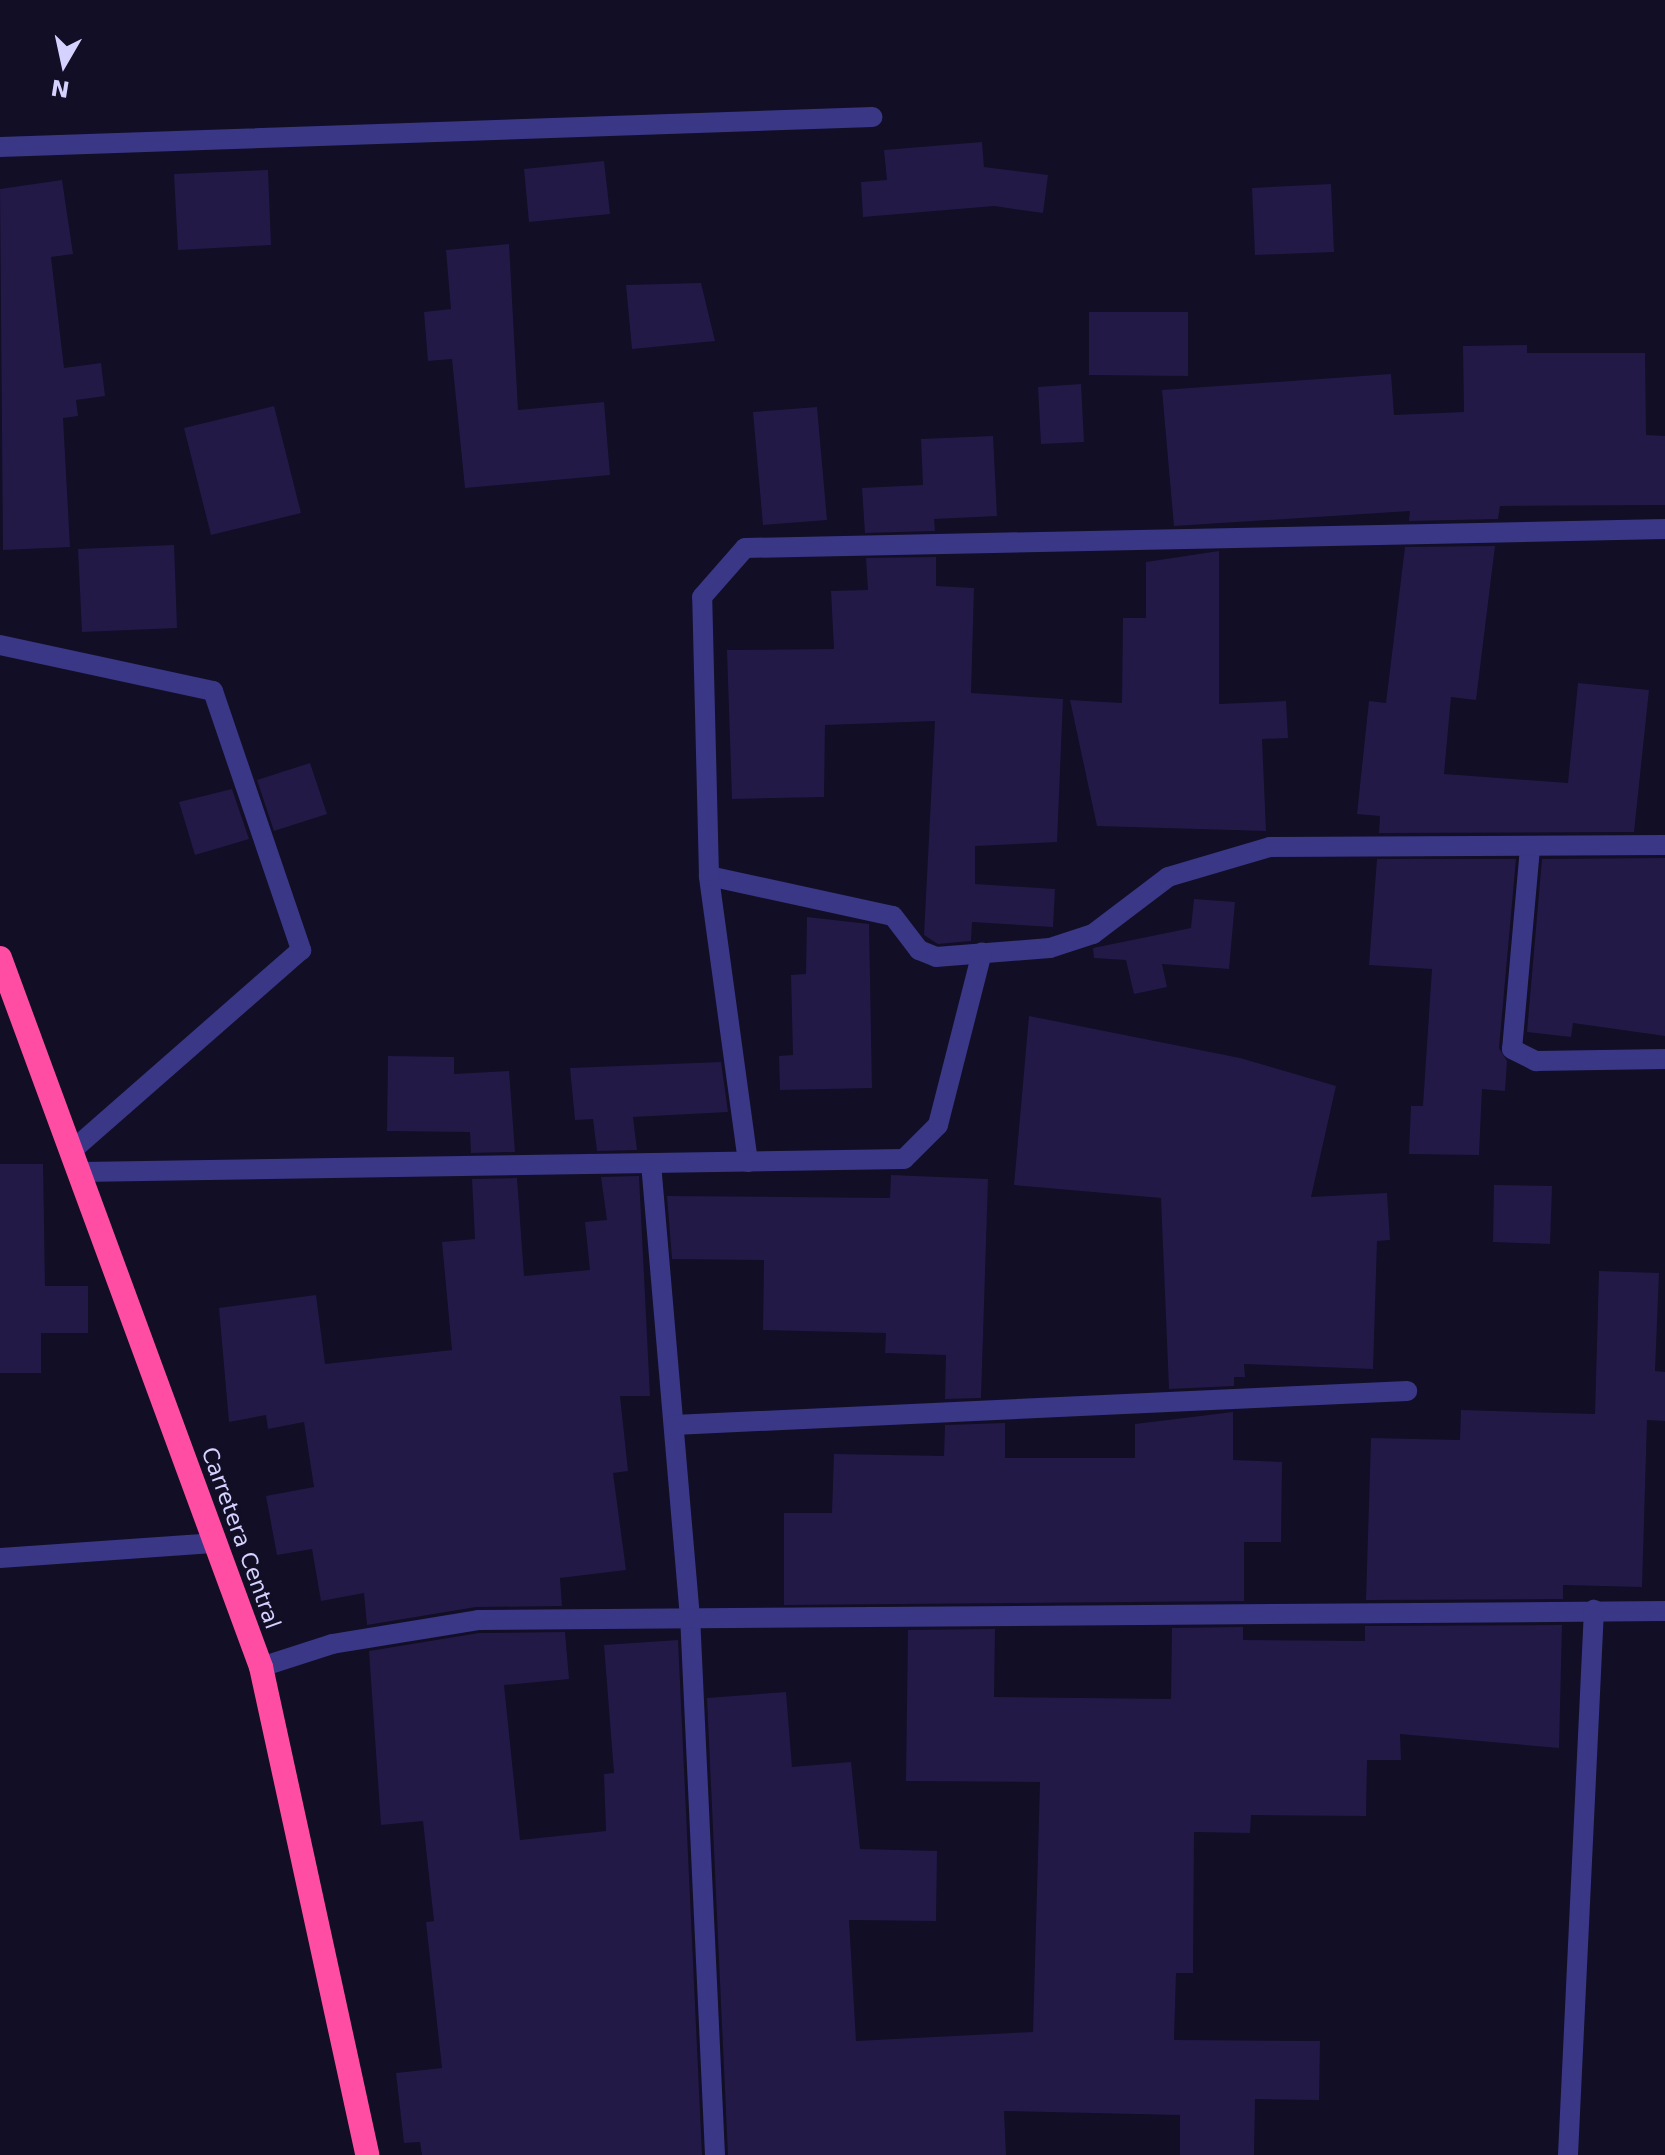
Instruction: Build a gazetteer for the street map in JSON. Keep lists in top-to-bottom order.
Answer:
{
  "streets": {
    "highway": ["Carretera Central"]
  },
  "north": "bottom"
}
